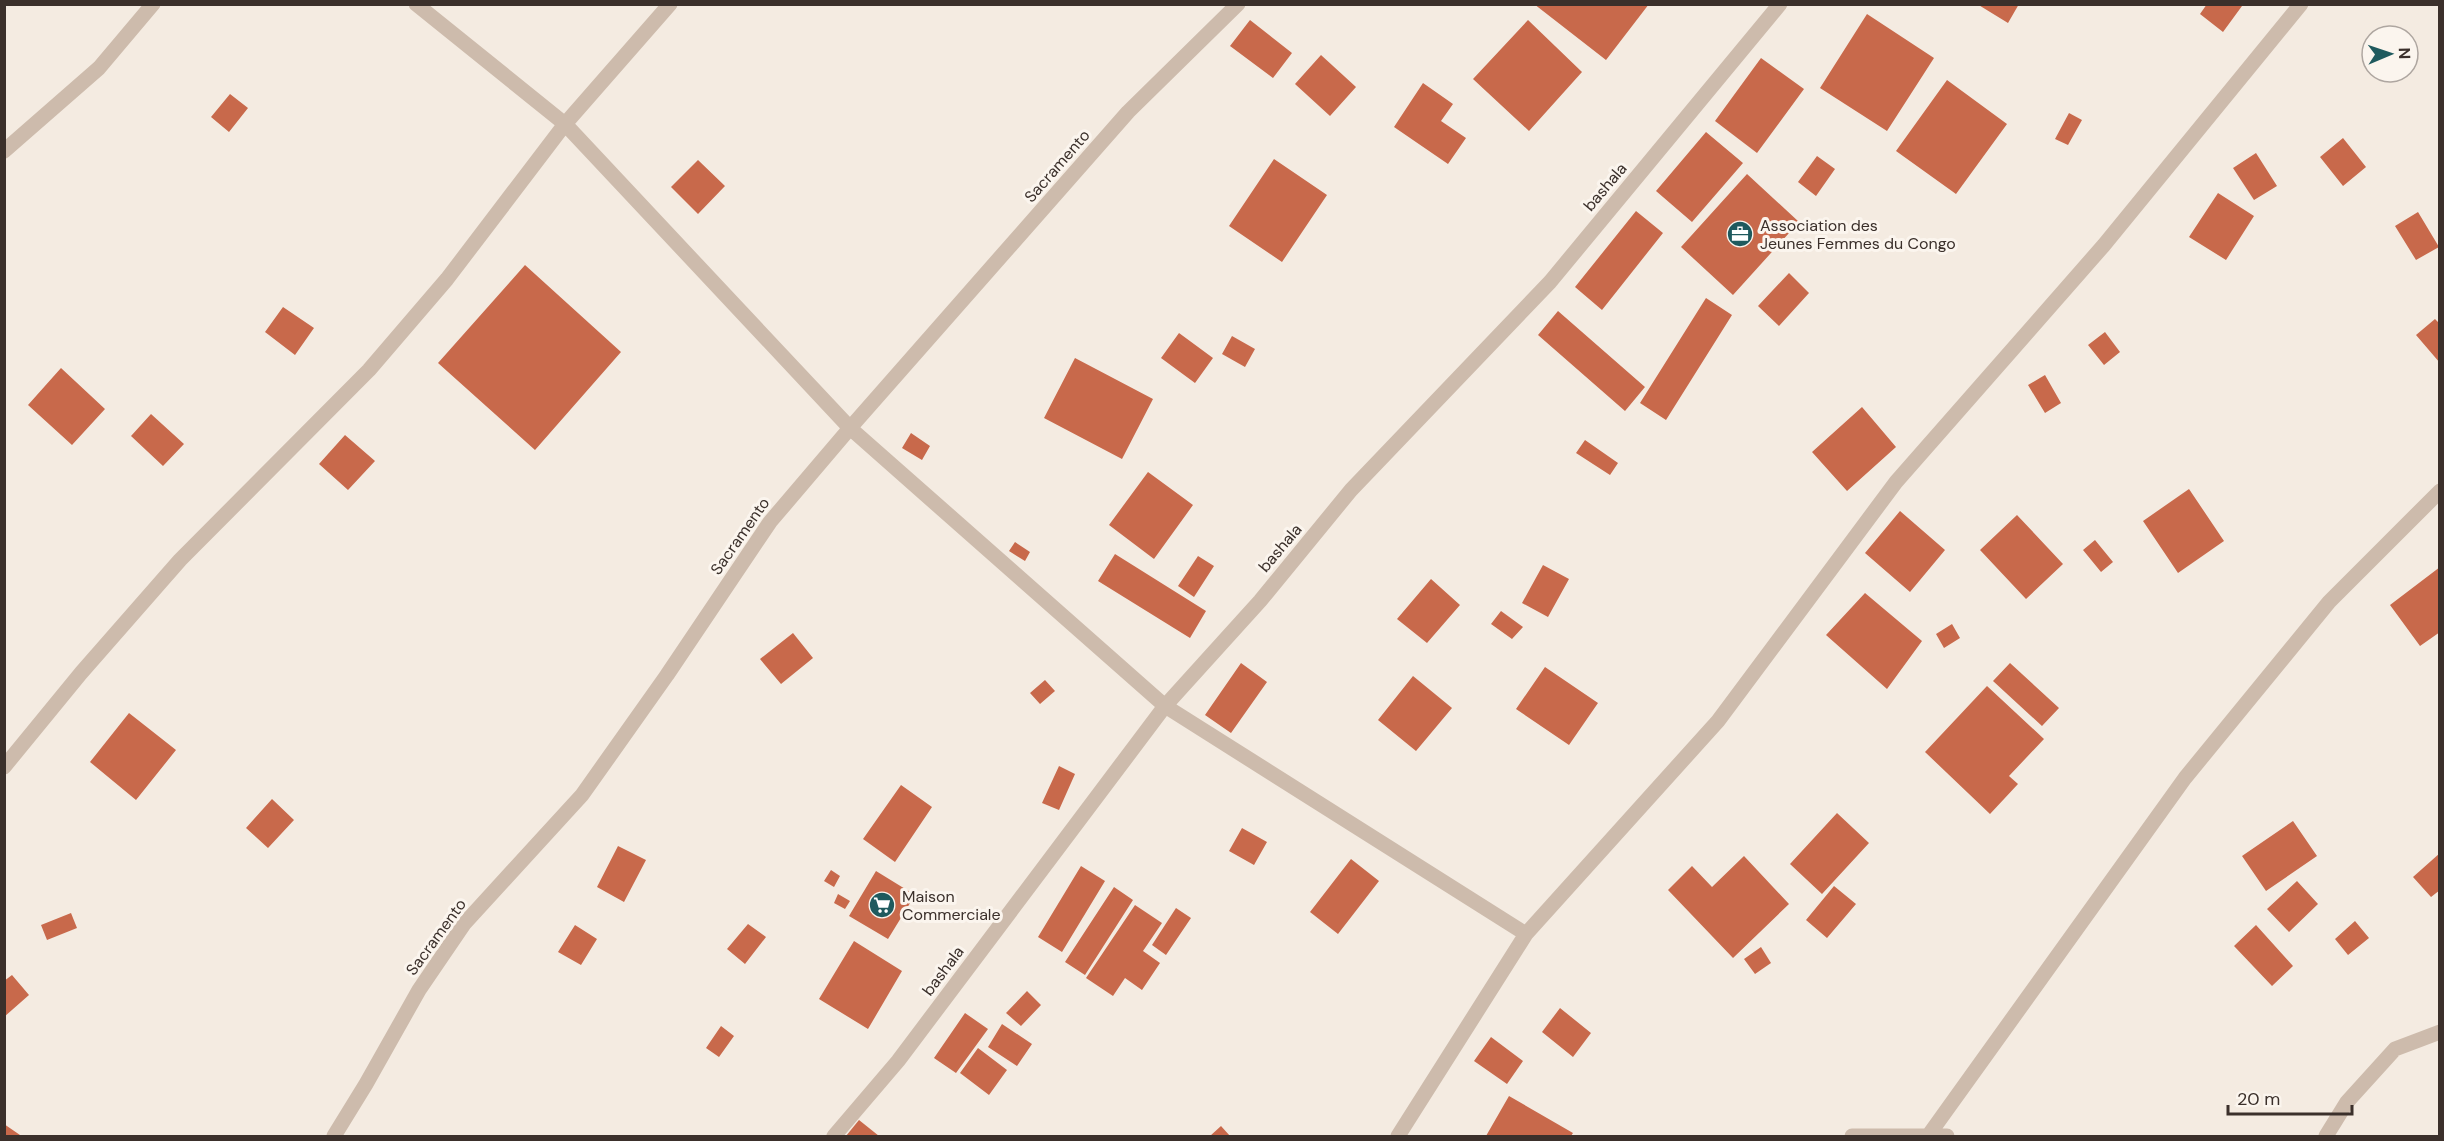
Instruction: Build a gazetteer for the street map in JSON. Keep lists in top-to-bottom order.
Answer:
{
  "streets": {
    "street": ["Sacramento", "bashala"]
  },
  "places": {
    "office": ["Association des Jeunes Femmes du Congo"],
    "supermarket": ["Maison Commerciale"]
  },
  "scale_bar": "20 m",
  "north": "right"
}
